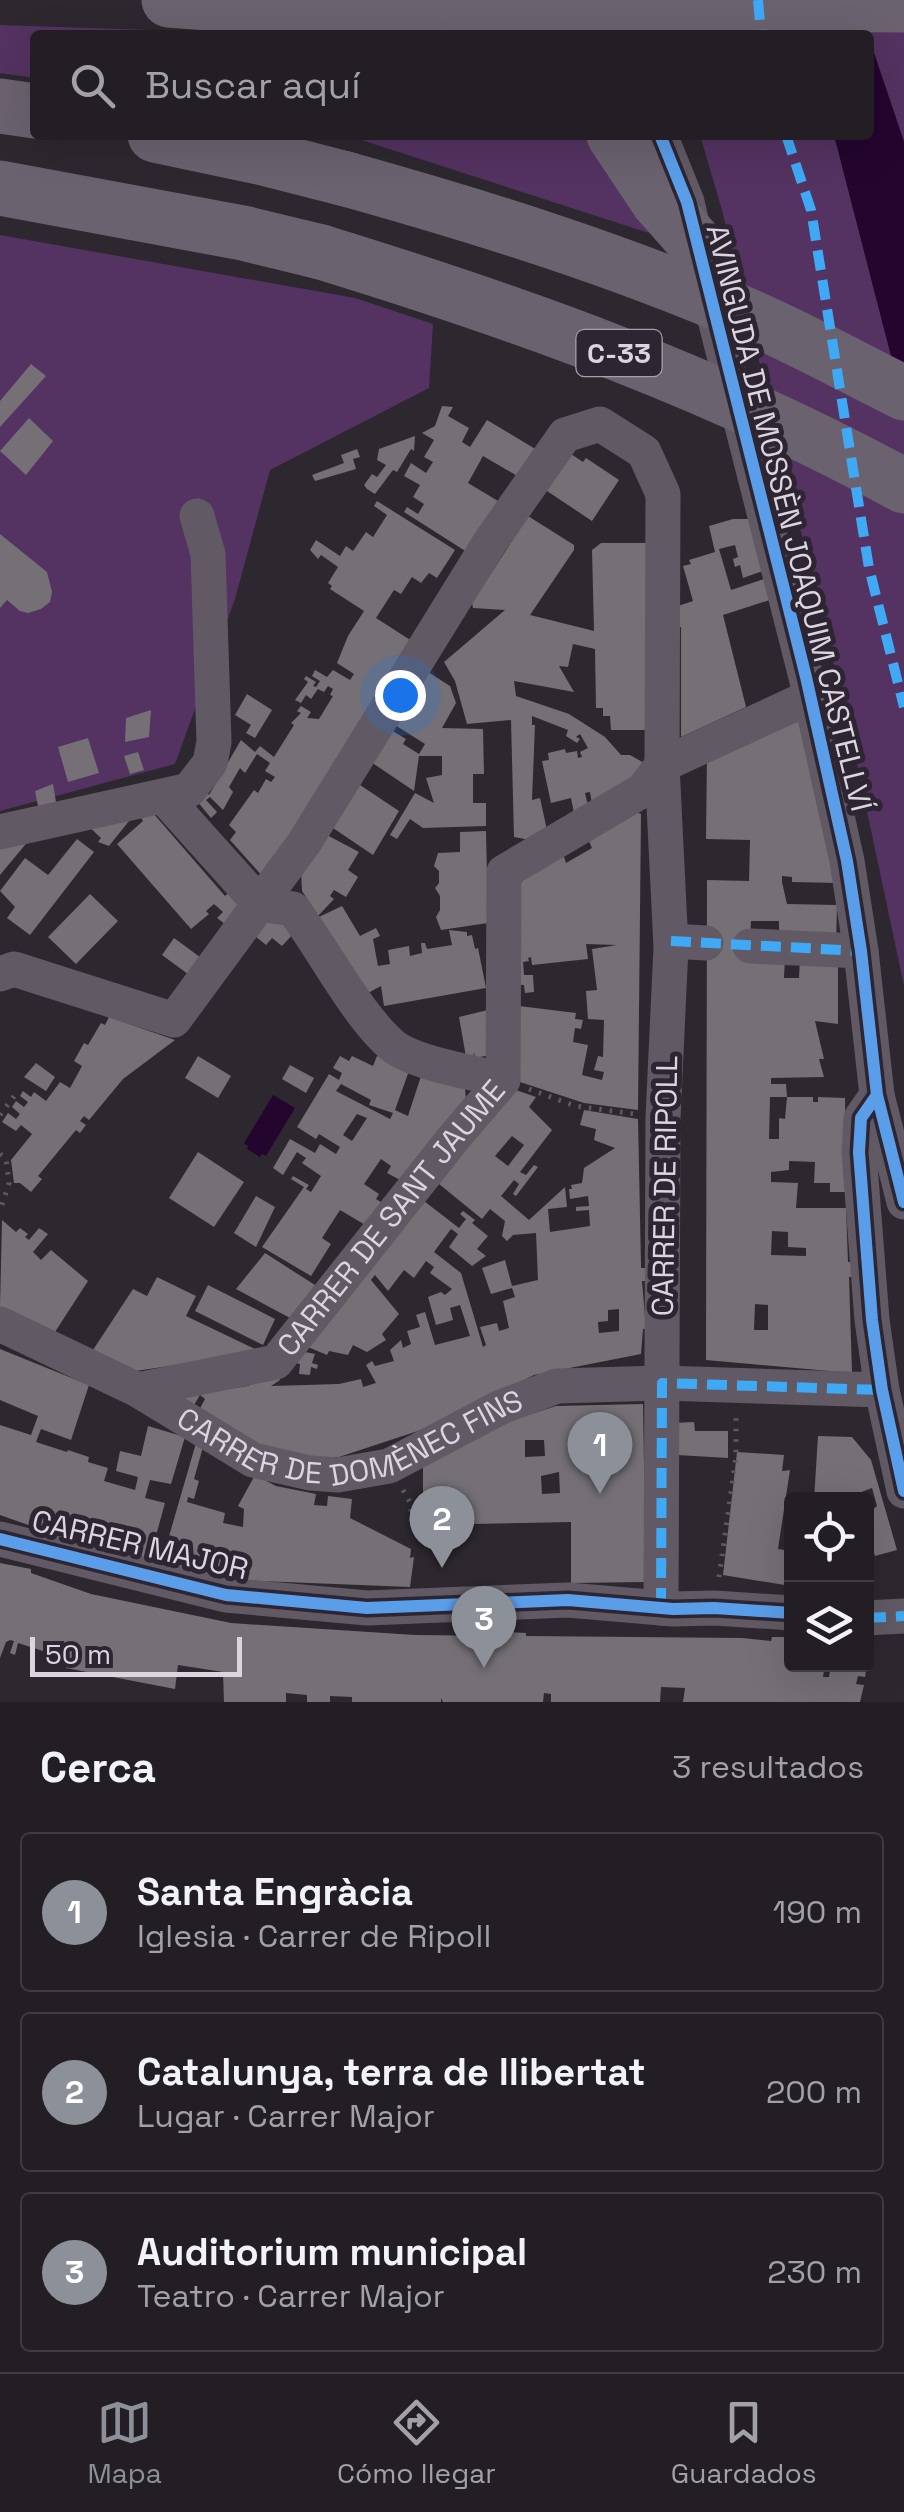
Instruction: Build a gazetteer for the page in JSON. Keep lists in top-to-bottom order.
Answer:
{
  "streets": {
    "highway": ["C-33"],
    "street": [
      "AVINGUDA DE MOSSÈN JOAQUIM CASTELLVÍ",
      "CARRER DE RIPOLL",
      "CARRER DE SANT JAUME",
      "CARRER DE DOMÈNEC FINS",
      "CARRER MAJOR"
    ]
  },
  "crossings": [
    ["CARRER DE RIPOLL", "CARRER DE SANT JAUME"],
    ["CARRER DE RIPOLL", "CARRER DE DOMÈNEC FINS"],
    ["CARRER DE RIPOLL", "CARRER MAJOR"],
    ["CARRER DE SANT JAUME", "CARRER DE DOMÈNEC FINS"]
  ],
  "scale_bar": "50 m",
  "page": {
    "search": "Buscar aquí",
    "pins": ["1", "2", "3"],
    "scale": "50 m",
    "heading": ["Cerca", "3 resultados"],
    "list": [
      {
        "mark": "1",
        "name": "Santa Engràcia",
        "note": "Iglesia · Carrer de Ripoll",
        "value": "190 m"
      },
      {
        "mark": "2",
        "name": "Catalunya, terra de llibertat",
        "note": "Lugar · Carrer Major",
        "value": "200 m"
      },
      {
        "mark": "3",
        "name": "Auditorium municipal",
        "note": "Teatro · Carrer Major",
        "value": "230 m"
      }
    ],
    "nav": ["Mapa", "Cómo llegar", "Guardados"]
  }
}
